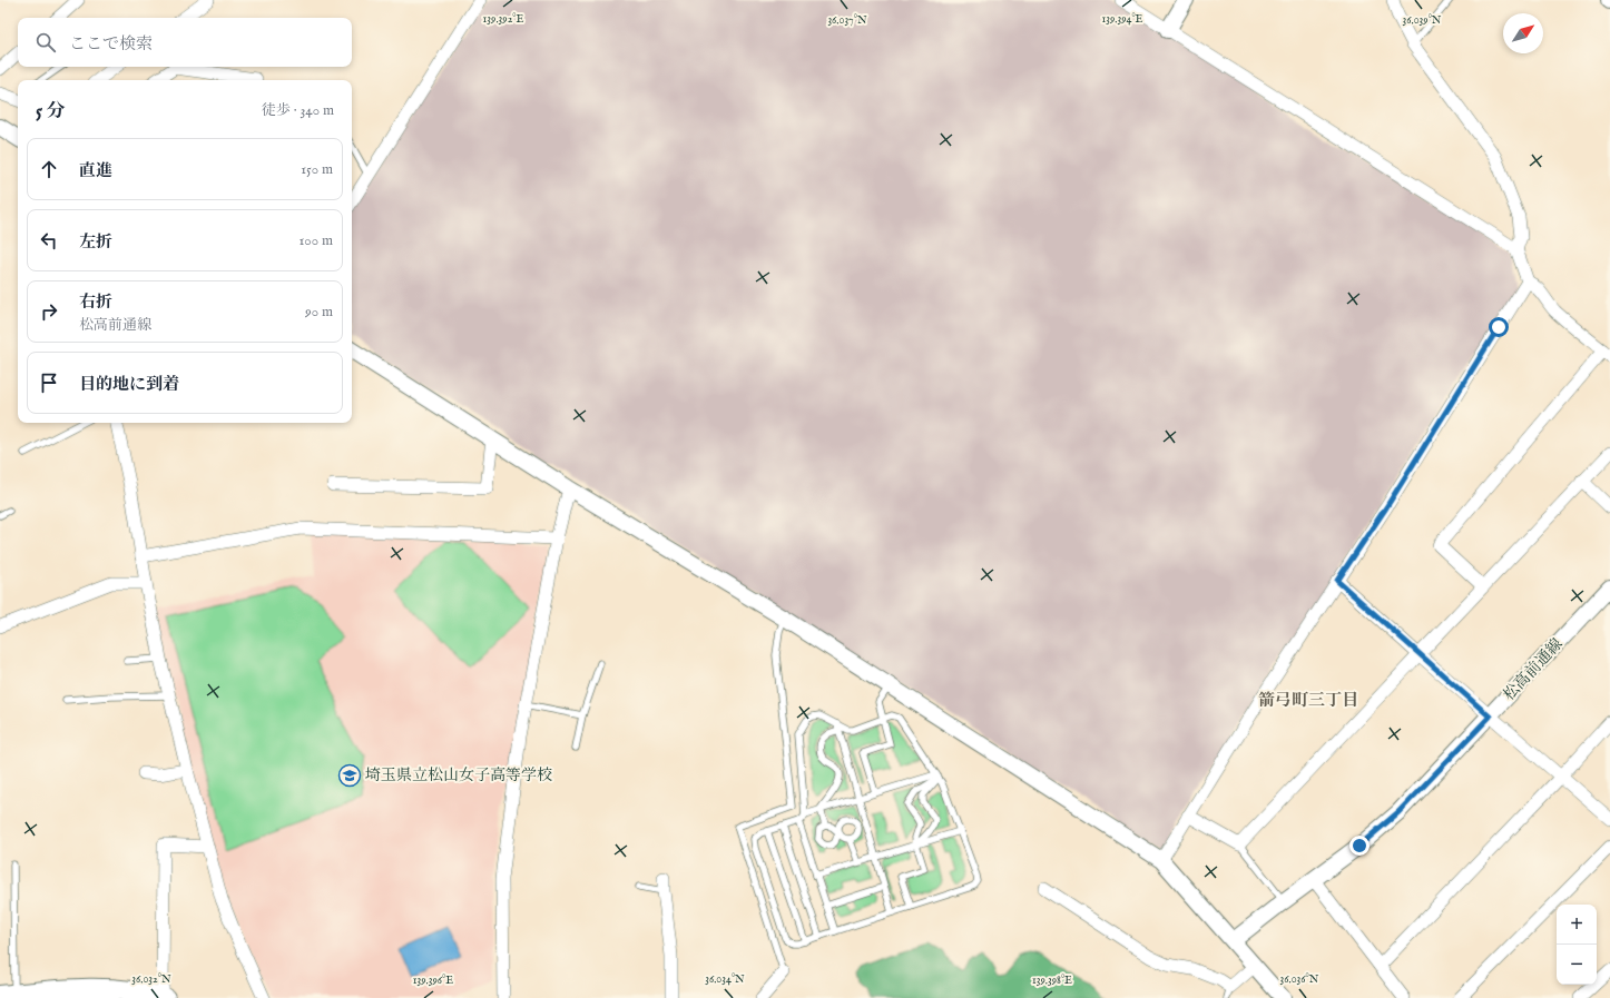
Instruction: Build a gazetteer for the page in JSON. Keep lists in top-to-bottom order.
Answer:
{
  "streets": {
    "street": ["松高前通線"]
  },
  "districts": ["箭弓町三丁目"],
  "places": {
    "school or university": ["埼玉県立松山女子高等学校"]
  },
  "north": "top right",
  "page": {
    "search": "ここで検索",
    "heading": ["5 分", "徒歩 · 340 m"],
    "list": [
      ["直進", "150 m"],
      ["左折", "100 m"],
      ["右折", "松高前通線", "90 m"],
      "目的地に到着"
    ],
    "map_buttons": ["+", "−"]
  },
  "coordinates": [
    "139.392°E",
    "139.394°E",
    "36.037°N",
    "36.039°N",
    "36.032°N",
    "36.034°N",
    "36.036°N",
    "139.396°E",
    "139.398°E"
  ]
}
